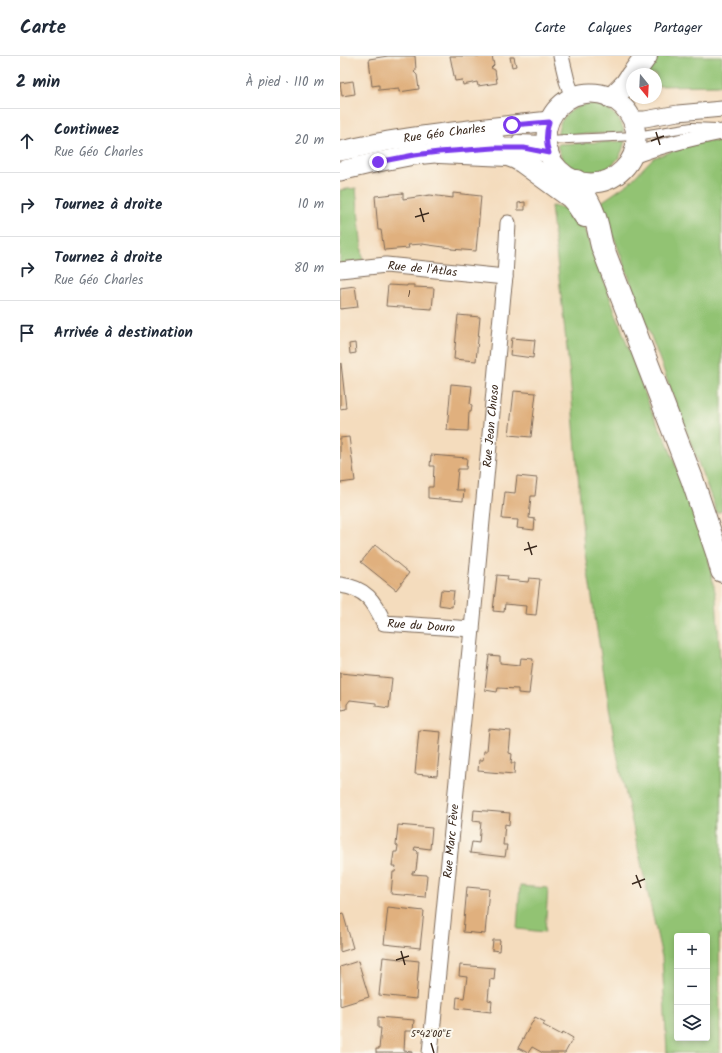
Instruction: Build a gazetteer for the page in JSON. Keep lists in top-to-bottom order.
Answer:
{
  "streets": {
    "street": [
      "Rue Géo Charles",
      "Rue de l'Atlas",
      "Rue Jean Chioso",
      "Rue du Douro",
      "Rue Marc Fève"
    ]
  },
  "crossings": [
    ["Rue de l'Atlas", "Rue Jean Chioso"],
    ["Rue Jean Chioso", "Rue du Douro"],
    ["Rue Jean Chioso", "Rue Marc Fève"],
    ["Rue du Douro", "Rue Marc Fève"]
  ],
  "house_numbers": ["1"],
  "north": "bottom",
  "page": {
    "header": "Carte",
    "nav": ["Carte", "Calques", "Partager"],
    "heading": ["2 min", "À pied · 110 m"],
    "list": [
      ["Continuez", "Rue Géo Charles", "20 m"],
      ["Tournez à droite", "10 m"],
      ["Tournez à droite", "Rue Géo Charles", "80 m"],
      "Arrivée à destination"
    ],
    "map_buttons": ["+", "−"]
  },
  "coordinates": ["5°42'00\"E"]
}
